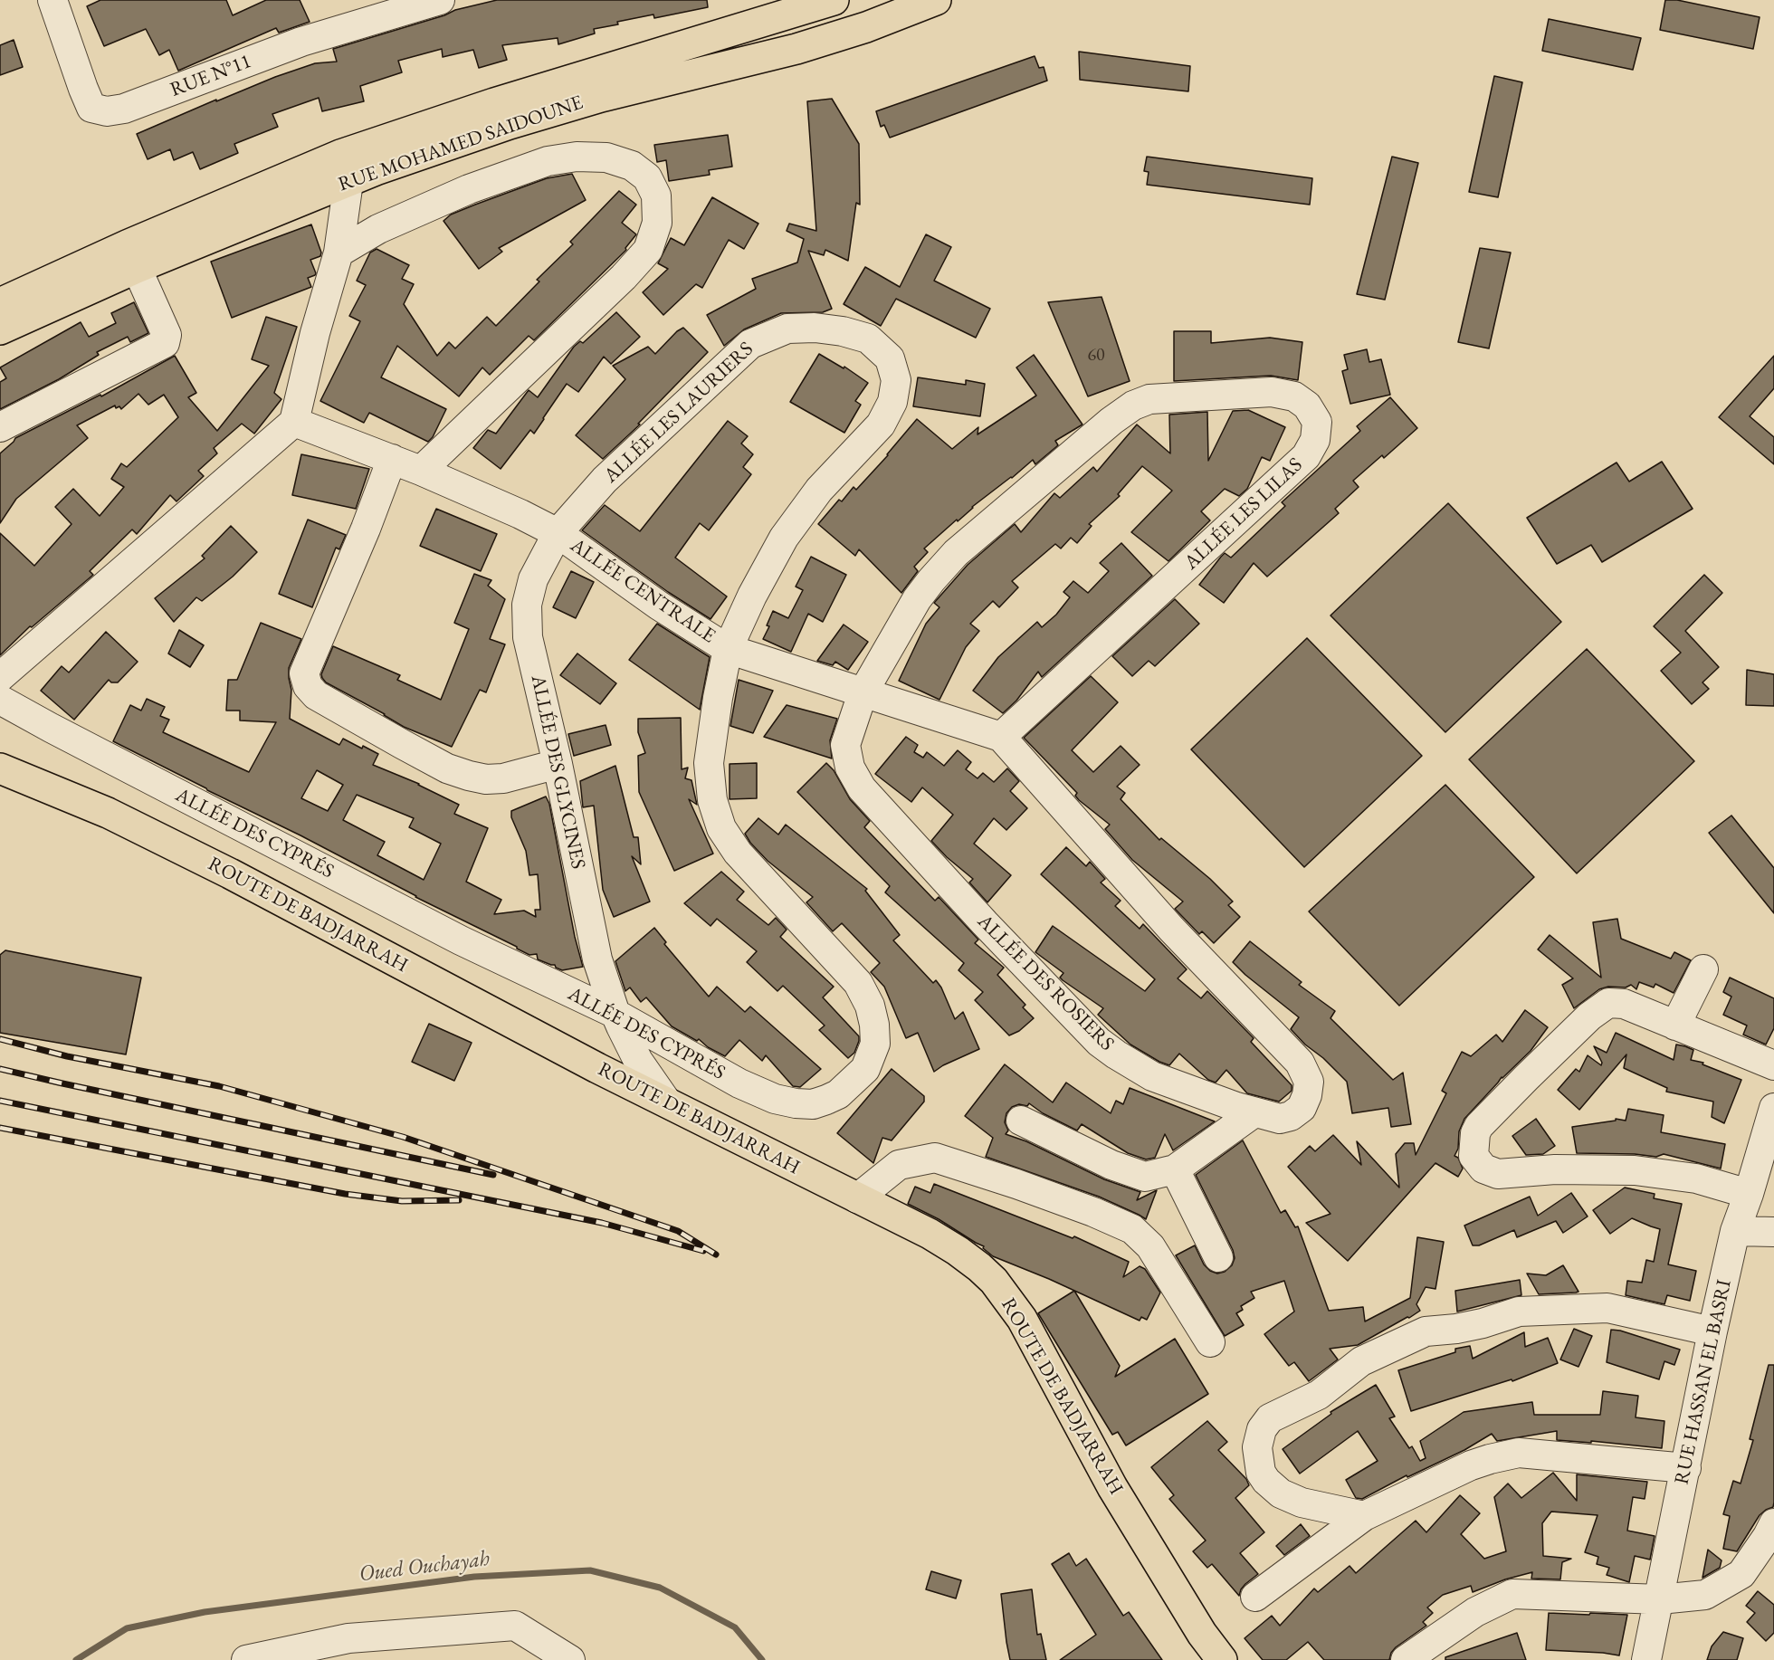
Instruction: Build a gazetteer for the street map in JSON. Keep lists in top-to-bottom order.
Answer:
{
  "streets": {
    "main road": ["RUE MOHAMED SAIDOUNE", "ROUTE DE BADJARRAH"],
    "street": [
      "RUE N°11",
      "ALLÉE LES LAURIERS",
      "ALLÉE LES LILAS",
      "ALLÉE CENTRALE",
      "ALLÉE DES GLYCINES",
      "ALLÉE DES CYPRÉS",
      "ALLÉE DES ROSIERS",
      "RUE HASSAN EL BASRI"
    ]
  },
  "crossings": [
    ["ALLÉE LES LAURIERS", "ALLÉE CENTRALE"],
    ["ALLÉE LES LAURIERS", "ALLÉE DES GLYCINES"],
    ["ALLÉE LES LAURIERS", "ALLÉE DES CYPRÉS"],
    ["ALLÉE LES LILAS", "ALLÉE CENTRALE"],
    ["ALLÉE LES LILAS", "ALLÉE DES ROSIERS"],
    ["ALLÉE CENTRALE", "ALLÉE DES GLYCINES"],
    ["ALLÉE CENTRALE", "ALLÉE DES CYPRÉS"],
    ["ALLÉE CENTRALE", "ALLÉE DES ROSIERS"],
    ["ALLÉE DES GLYCINES", "ALLÉE DES CYPRÉS"],
    ["ALLÉE DES GLYCINES", "ROUTE DE BADJARRAH"]
  ],
  "water": ["Oued Ouchayah"],
  "house_numbers": ["60"]
}
